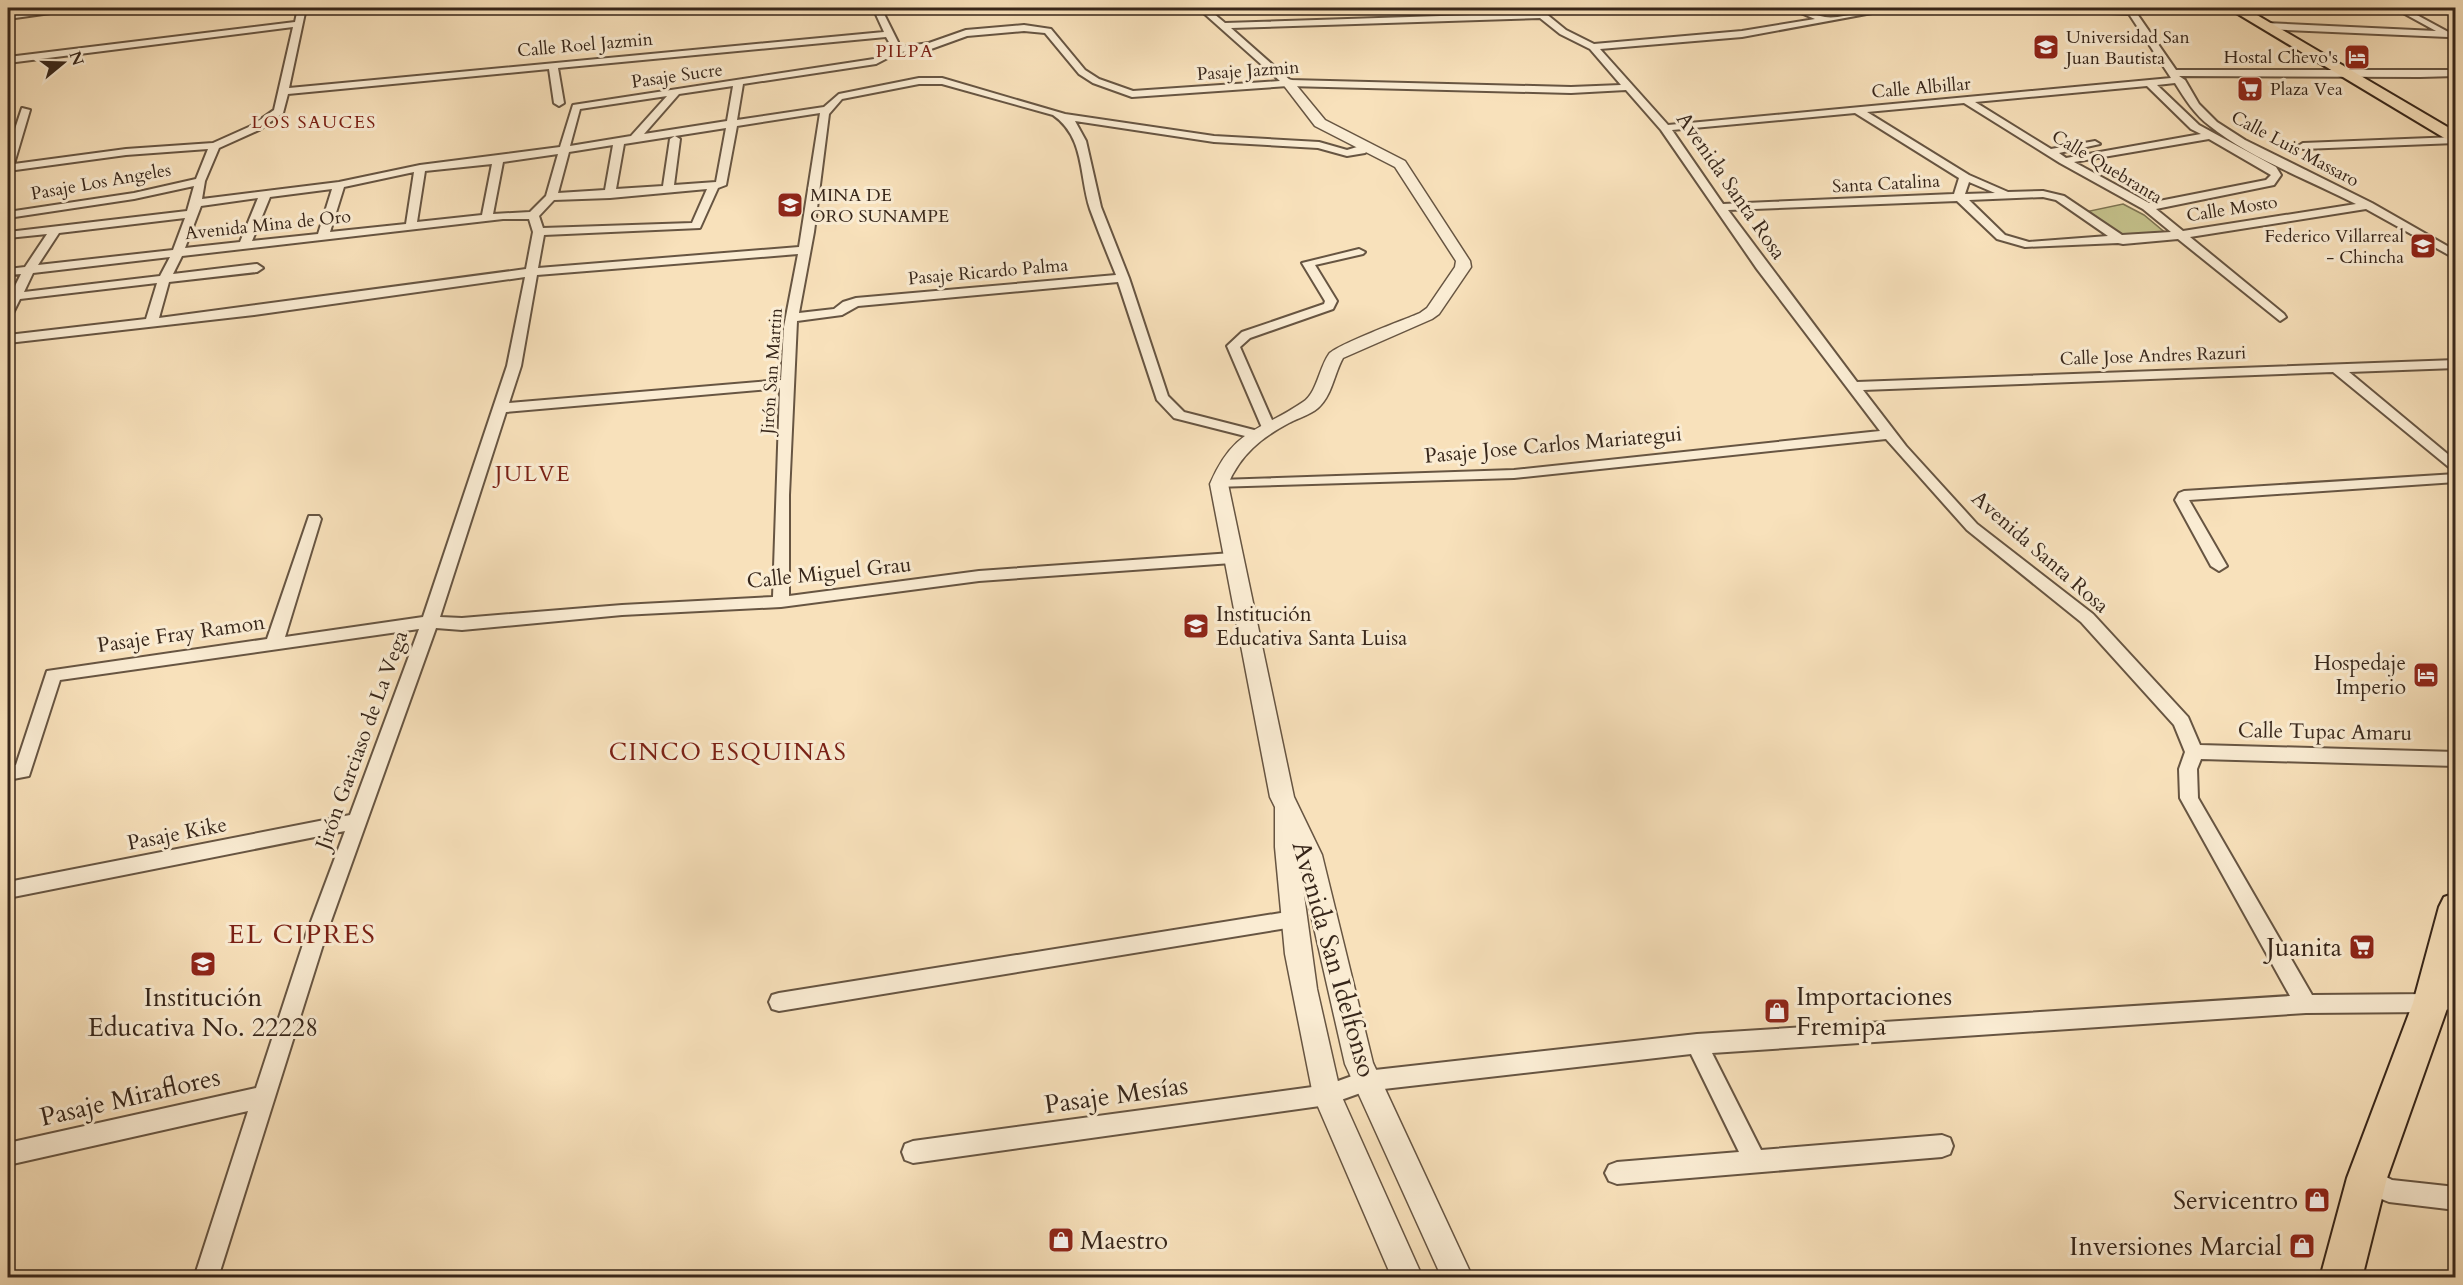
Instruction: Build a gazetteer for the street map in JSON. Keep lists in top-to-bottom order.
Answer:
{
  "streets": {
    "street": [
      "Calle Roel Jazmin",
      "Pasaje Jazmin",
      "Pasaje Sucre",
      "Calle Albillar",
      "Calle Luis Massaro",
      "Calle Quebranta",
      "Pasaje Los Angeles",
      "Santa Catalina",
      "Avenida Santa Rosa",
      "Calle Mosto",
      "Avenida Mina de Oro",
      "Pasaje Ricardo Palma",
      "Calle Jose Andres Razuri",
      "Jirón San Martin",
      "Pasaje Jose Carlos Mariategui",
      "Calle Miguel Grau",
      "Pasaje Fray Ramon",
      "Calle Tupac Amaru",
      "Jirón Garciaso de La Vega",
      "Pasaje Kike",
      "Avenida San Idelfonso",
      "Pasaje Mesías",
      "Pasaje Miraflores"
    ]
  },
  "crossings": [
    ["Pasaje Jazmin", "Pasaje Sucre"],
    ["Pasaje Jazmin", "Avenida Santa Rosa"],
    ["Pasaje Sucre", "Avenida Mina de Oro"],
    ["Pasaje Sucre", "Jirón Garciaso de La Vega"],
    ["Calle Albillar", "Calle Luis Massaro"],
    ["Calle Albillar", "Calle Quebranta"],
    ["Calle Albillar", "Avenida Santa Rosa"],
    ["Calle Luis Massaro", "Calle Mosto"],
    ["Calle Quebranta", "Calle Mosto"],
    ["Santa Catalina", "Avenida Santa Rosa"],
    ["Santa Catalina", "Calle Mosto"],
    ["Avenida Santa Rosa", "Calle Jose Andres Razuri"],
    ["Avenida Santa Rosa", "Pasaje Jose Carlos Mariategui"],
    ["Avenida Santa Rosa", "Calle Tupac Amaru"],
    ["Avenida Mina de Oro", "Jirón Garciaso de La Vega"],
    ["Pasaje Ricardo Palma", "Jirón San Martin"],
    ["Jirón San Martin", "Calle Miguel Grau"],
    ["Pasaje Jose Carlos Mariategui", "Avenida San Idelfonso"],
    ["Calle Miguel Grau", "Pasaje Fray Ramon"],
    ["Calle Miguel Grau", "Jirón Garciaso de La Vega"],
    ["Calle Miguel Grau", "Avenida San Idelfonso"],
    ["Pasaje Fray Ramon", "Jirón Garciaso de La Vega"],
    ["Jirón Garciaso de La Vega", "Pasaje Kike"],
    ["Jirón Garciaso de La Vega", "Pasaje Miraflores"],
    ["Avenida San Idelfonso", "Pasaje Mesías"]
  ],
  "districts": [
    "PILPA",
    "LOS SAUCES",
    "JULVE",
    "CINCO ESQUINAS",
    "EL CIPRES"
  ],
  "places": {
    "school or university": [
      "Universidad San Juan Bautista",
      "MINA DE ORO SUNAMPE",
      "Federico Villarreal - Chincha",
      "Institución Educativa Santa Luisa",
      "Institución Educativa No. 22228"
    ],
    "hotel": ["Hostal Chevo's", "Hospedaje Imperio"],
    "supermarket": ["Plaza Vea", "Juanita"],
    "shop": [
      "Importaciones Fremipa",
      "Servicentro",
      "Maestro",
      "Inversiones Marcial"
    ]
  },
  "north": "right"
}
